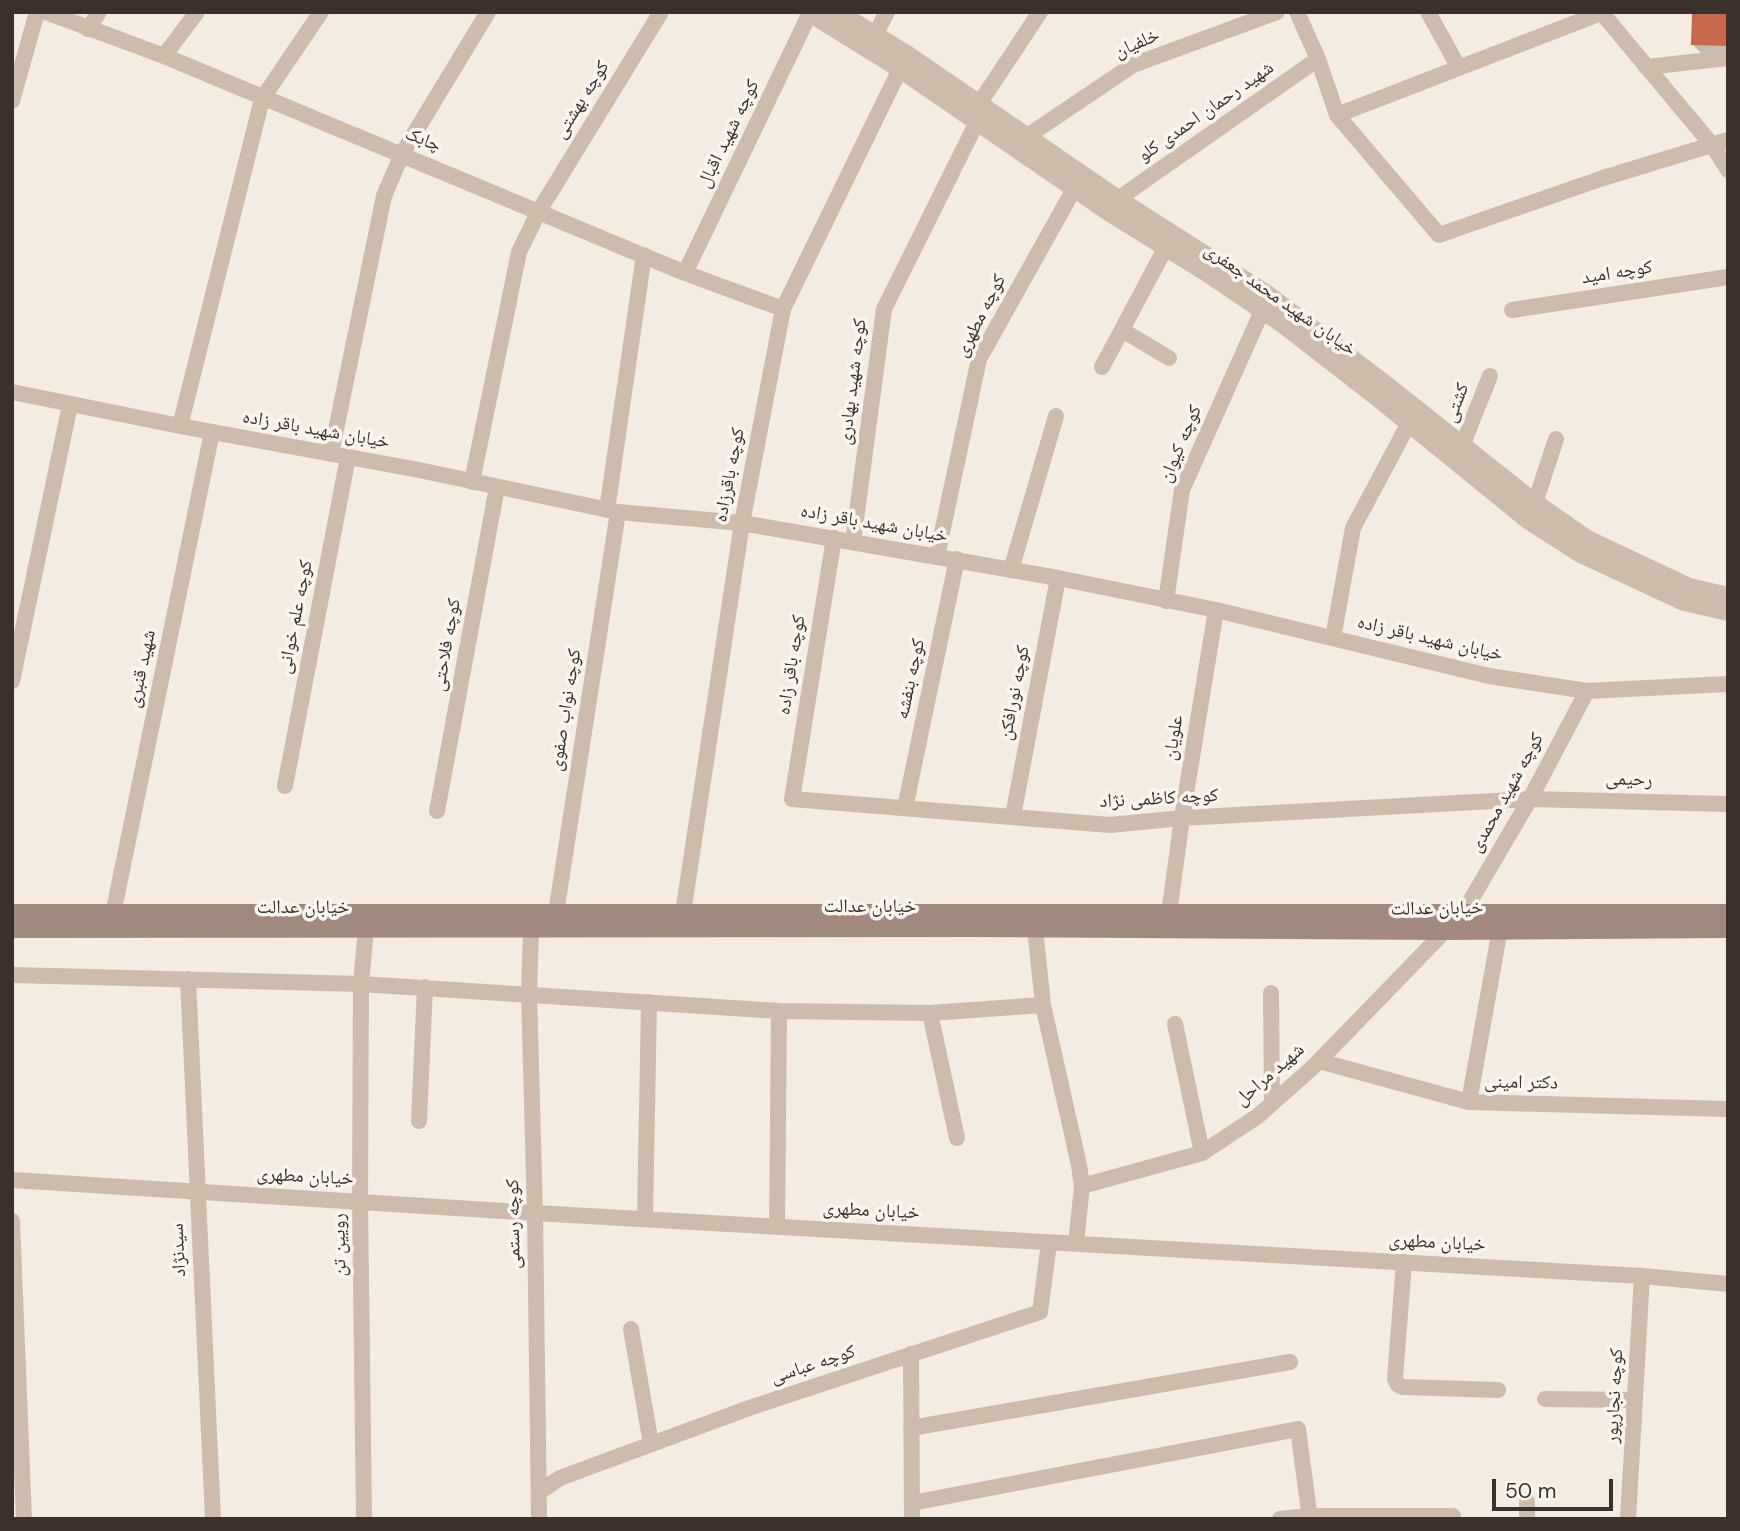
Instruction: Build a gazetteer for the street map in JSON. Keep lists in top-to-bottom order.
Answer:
{
  "streets": {
    "main road": ["خیابان عدالت"],
    "street": [
      "خلفیان",
      "کوچه بهشتی",
      "شهید رحمان احمدی کلو",
      "کوچه شهید اقبال",
      "چابک",
      "کوچه امید",
      "خیابان شهید محمد جعفری",
      "کوچه مطهری",
      "کوچه شهید بهادری",
      "کشتی",
      "خیابان شهید باقر زاده",
      "کوچه کیوان",
      "کوچه باقرزاده",
      "کوچه علم خوانی",
      "کوچه فلاحتی",
      "کوچه باقر زاده",
      "شهید قنبری",
      "کوچه بنفشه",
      "کوچه نورافکن",
      "کوچه نواب صفوی",
      "علویان",
      "رحیمی",
      "کوچه شهید محمدی",
      "کوچه کاظمی نژاد",
      "شهید مراحل",
      "دکتر امینی",
      "خیابان مطهری",
      "کوچه رستمی",
      "رویین تن",
      "سیدنژاد",
      "کوچه عباسی",
      "کوچه نجارپور"
    ]
  },
  "crossings": [
    ["خلفیان", "خیابان شهید محمد جعفری"],
    ["کوچه بهشتی", "چابک"],
    ["کوچه بهشتی", "خیابان شهید باقر زاده"],
    ["شهید رحمان احمدی کلو", "خیابان شهید محمد جعفری"],
    ["کوچه شهید اقبال", "چابک"],
    ["کوچه شهید اقبال", "خیابان شهید محمد جعفری"],
    ["چابک", "کوچه باقرزاده"],
    ["چابک", "کوچه نواب صفوی"],
    ["خیابان شهید محمد جعفری", "کوچه مطهری"],
    ["خیابان شهید محمد جعفری", "کوچه شهید بهادری"],
    ["خیابان شهید محمد جعفری", "کشتی"],
    ["خیابان شهید محمد جعفری", "کوچه کیوان"],
    ["خیابان شهید محمد جعفری", "کوچه باقرزاده"],
    ["کوچه مطهری", "خیابان شهید باقر زاده"],
    ["کوچه شهید بهادری", "خیابان شهید باقر زاده"],
    ["خیابان شهید باقر زاده", "کوچه کیوان"],
    ["خیابان شهید باقر زاده", "کوچه باقرزاده"],
    ["خیابان شهید باقر زاده", "کوچه علم خوانی"],
    ["خیابان شهید باقر زاده", "کوچه فلاحتی"],
    ["خیابان شهید باقر زاده", "کوچه باقر زاده"],
    ["خیابان شهید باقر زاده", "شهید قنبری"],
    ["خیابان شهید باقر زاده", "کوچه بنفشه"],
    ["خیابان شهید باقر زاده", "کوچه نورافکن"],
    ["خیابان شهید باقر زاده", "کوچه نواب صفوی"],
    ["خیابان شهید باقر زاده", "علویان"],
    ["خیابان شهید باقر زاده", "کوچه شهید محمدی"],
    ["کوچه باقرزاده", "خیابان عدالت"],
    ["کوچه باقر زاده", "کوچه کاظمی نژاد"],
    ["شهید قنبری", "خیابان عدالت"],
    ["کوچه بنفشه", "کوچه کاظمی نژاد"],
    ["کوچه نورافکن", "کوچه کاظمی نژاد"],
    ["کوچه نواب صفوی", "خیابان عدالت"],
    ["علویان", "کوچه کاظمی نژاد"],
    ["علویان", "خیابان عدالت"],
    ["رحیمی", "کوچه شهید محمدی"],
    ["رحیمی", "کوچه کاظمی نژاد"],
    ["کوچه شهید محمدی", "کوچه کاظمی نژاد"],
    ["کوچه شهید محمدی", "خیابان عدالت"],
    ["خیابان عدالت", "شهید مراحل"],
    ["خیابان عدالت", "کوچه رستمی"],
    ["خیابان عدالت", "رویین تن"],
    ["شهید مراحل", "دکتر امینی"],
    ["خیابان مطهری", "کوچه رستمی"],
    ["خیابان مطهری", "رویین تن"],
    ["خیابان مطهری", "سیدنژاد"],
    ["خیابان مطهری", "کوچه عباسی"],
    ["خیابان مطهری", "کوچه نجارپور"],
    ["کوچه رستمی", "کوچه عباسی"]
  ],
  "scale_bar": "50 m"
}
